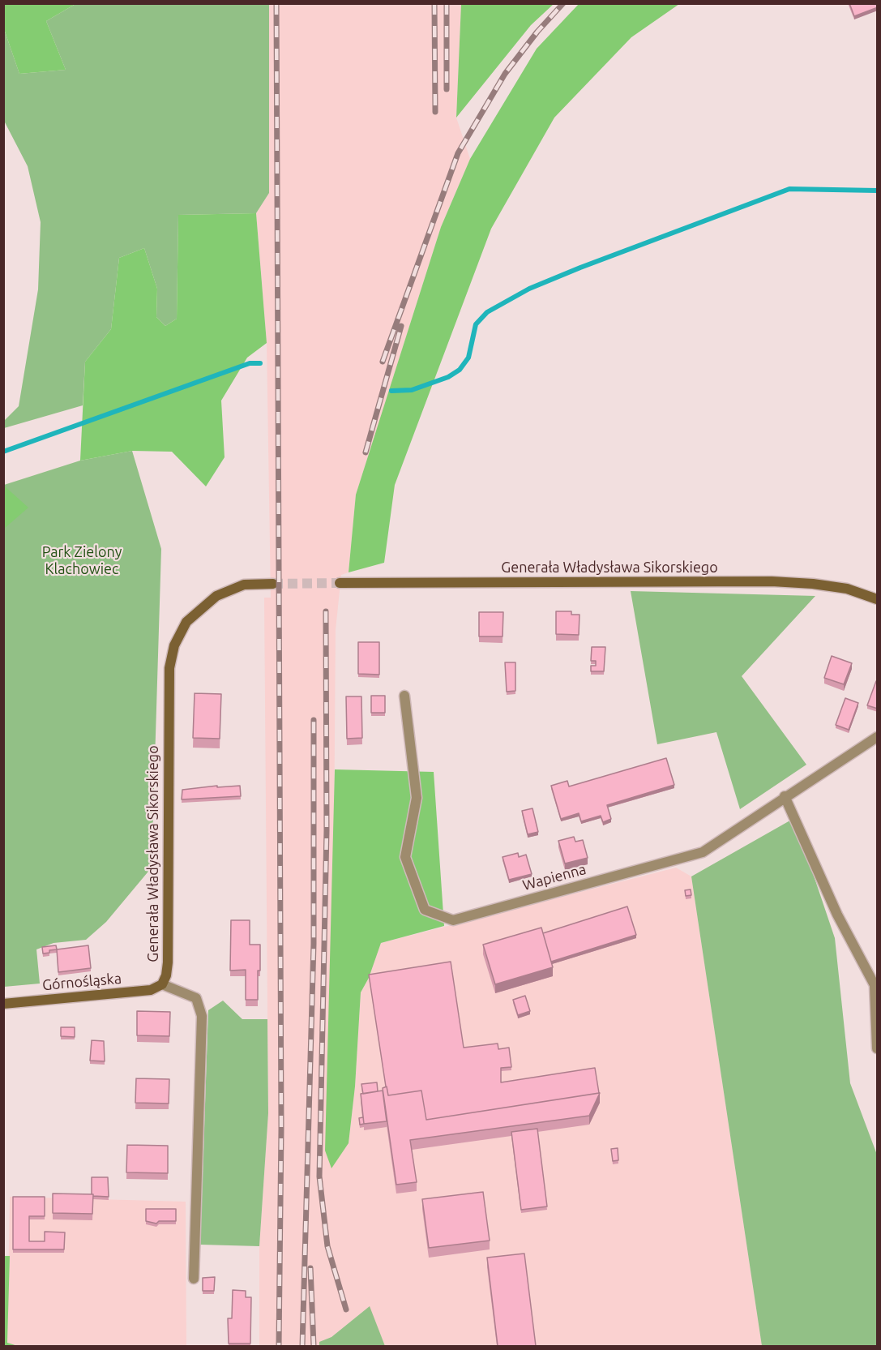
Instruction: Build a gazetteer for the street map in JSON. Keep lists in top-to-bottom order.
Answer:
{
  "streets": {
    "street": ["Generała Władysława Sikorskiego", "Wapienna", "Górnośląska"]
  },
  "crossings": [
    ["Generała Władysława Sikorskiego", "Górnośląska"]
  ],
  "parks": ["Park Zielony Klachowiec"]
}
